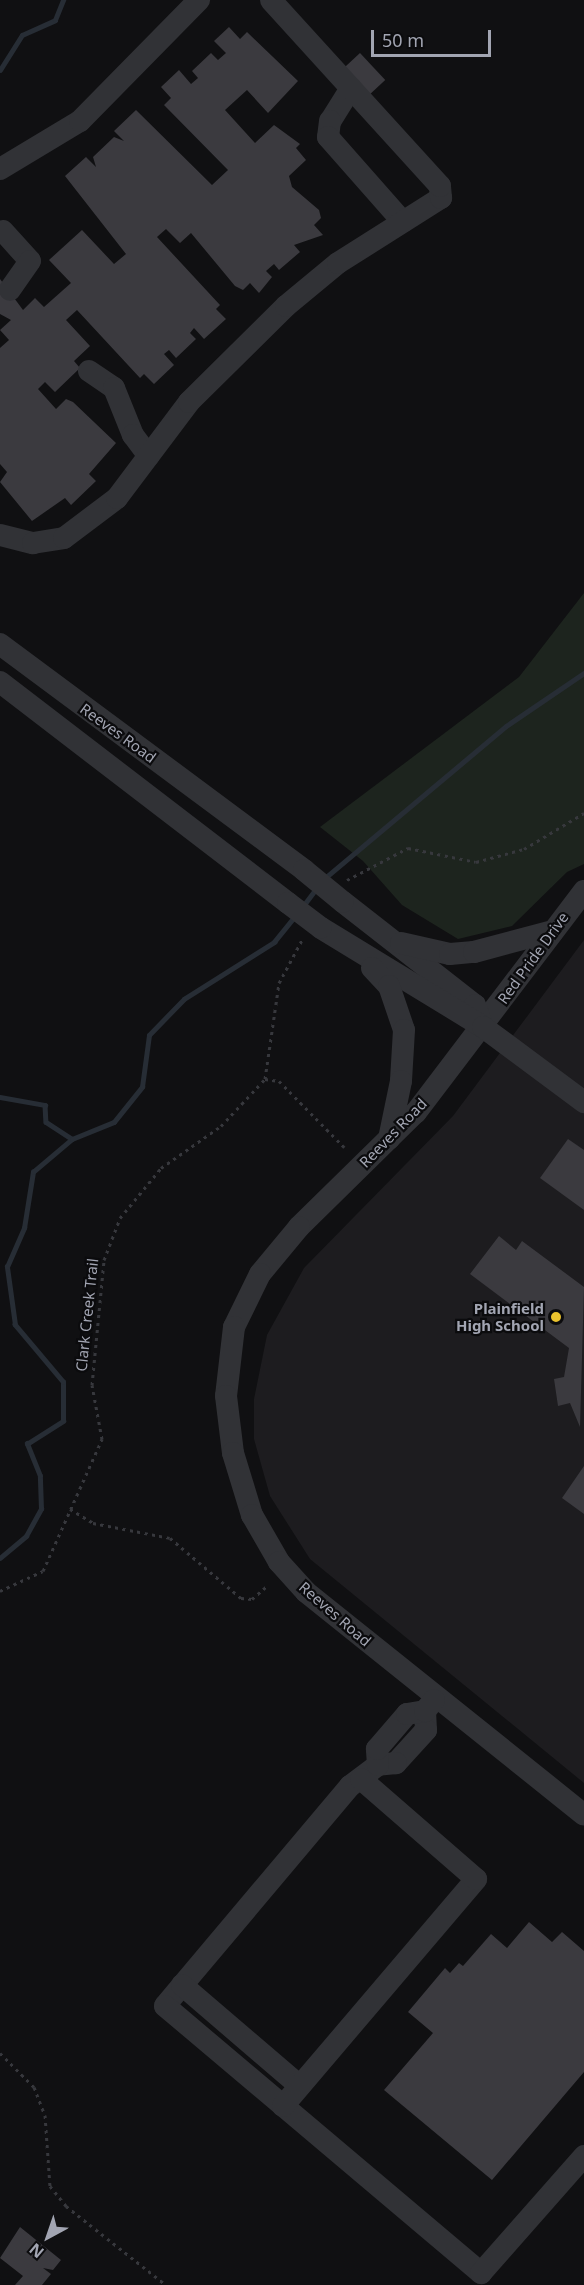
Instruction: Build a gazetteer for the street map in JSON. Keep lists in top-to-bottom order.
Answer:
{
  "streets": {
    "street": ["Reeves Road", "Red Pride Drive"],
    "path": ["Clark Creek Trail"]
  },
  "crossings": [
    ["Reeves Road", "Red Pride Drive"]
  ],
  "places": ["Plainfield High School"],
  "scale_bar": "50 m",
  "north": "bottom left"
}
